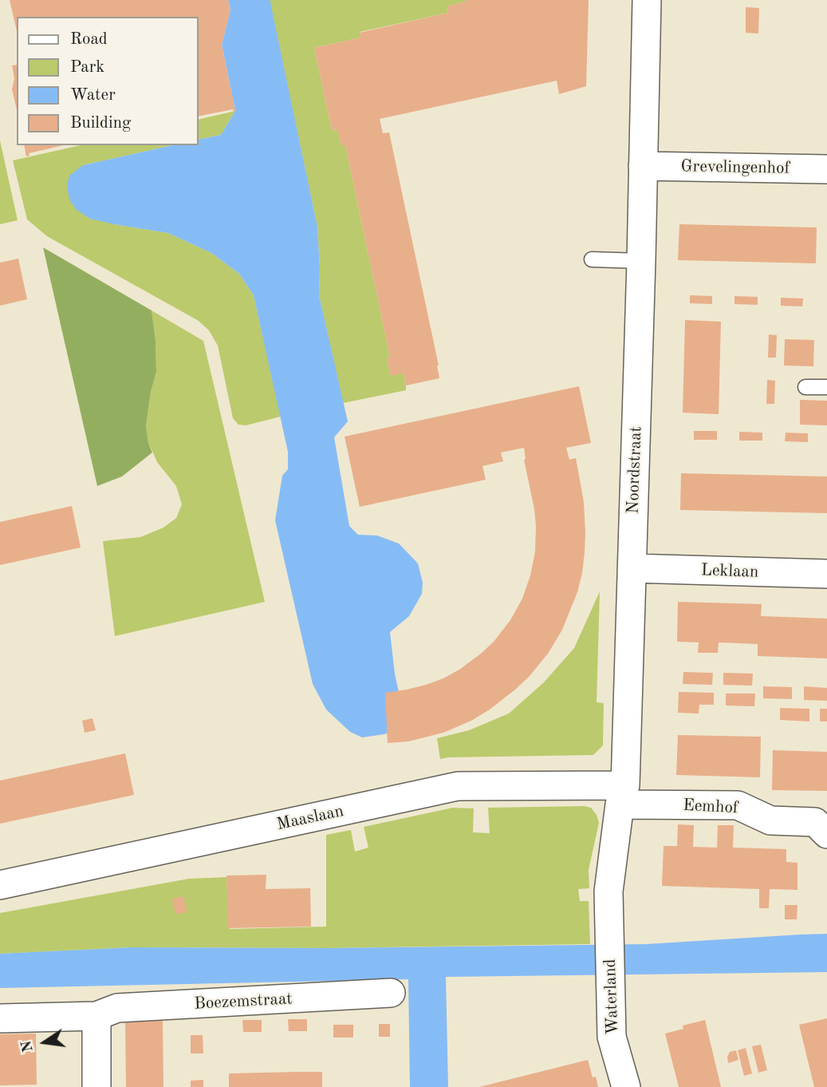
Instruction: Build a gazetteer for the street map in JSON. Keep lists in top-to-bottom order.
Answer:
{
  "streets": {
    "street": [
      "Grevelingenhof",
      "Noordstraat",
      "Leklaan",
      "Eemhof",
      "Maaslaan",
      "Waterland",
      "Boezemstraat"
    ]
  },
  "crossings": [
    ["Grevelingenhof", "Noordstraat"],
    ["Noordstraat", "Leklaan"],
    ["Noordstraat", "Eemhof"],
    ["Noordstraat", "Maaslaan"],
    ["Noordstraat", "Waterland"],
    ["Eemhof", "Maaslaan"]
  ],
  "legend": [
    "Road",
    "Park",
    "Water",
    "Building"
  ],
  "north": "left"
}
